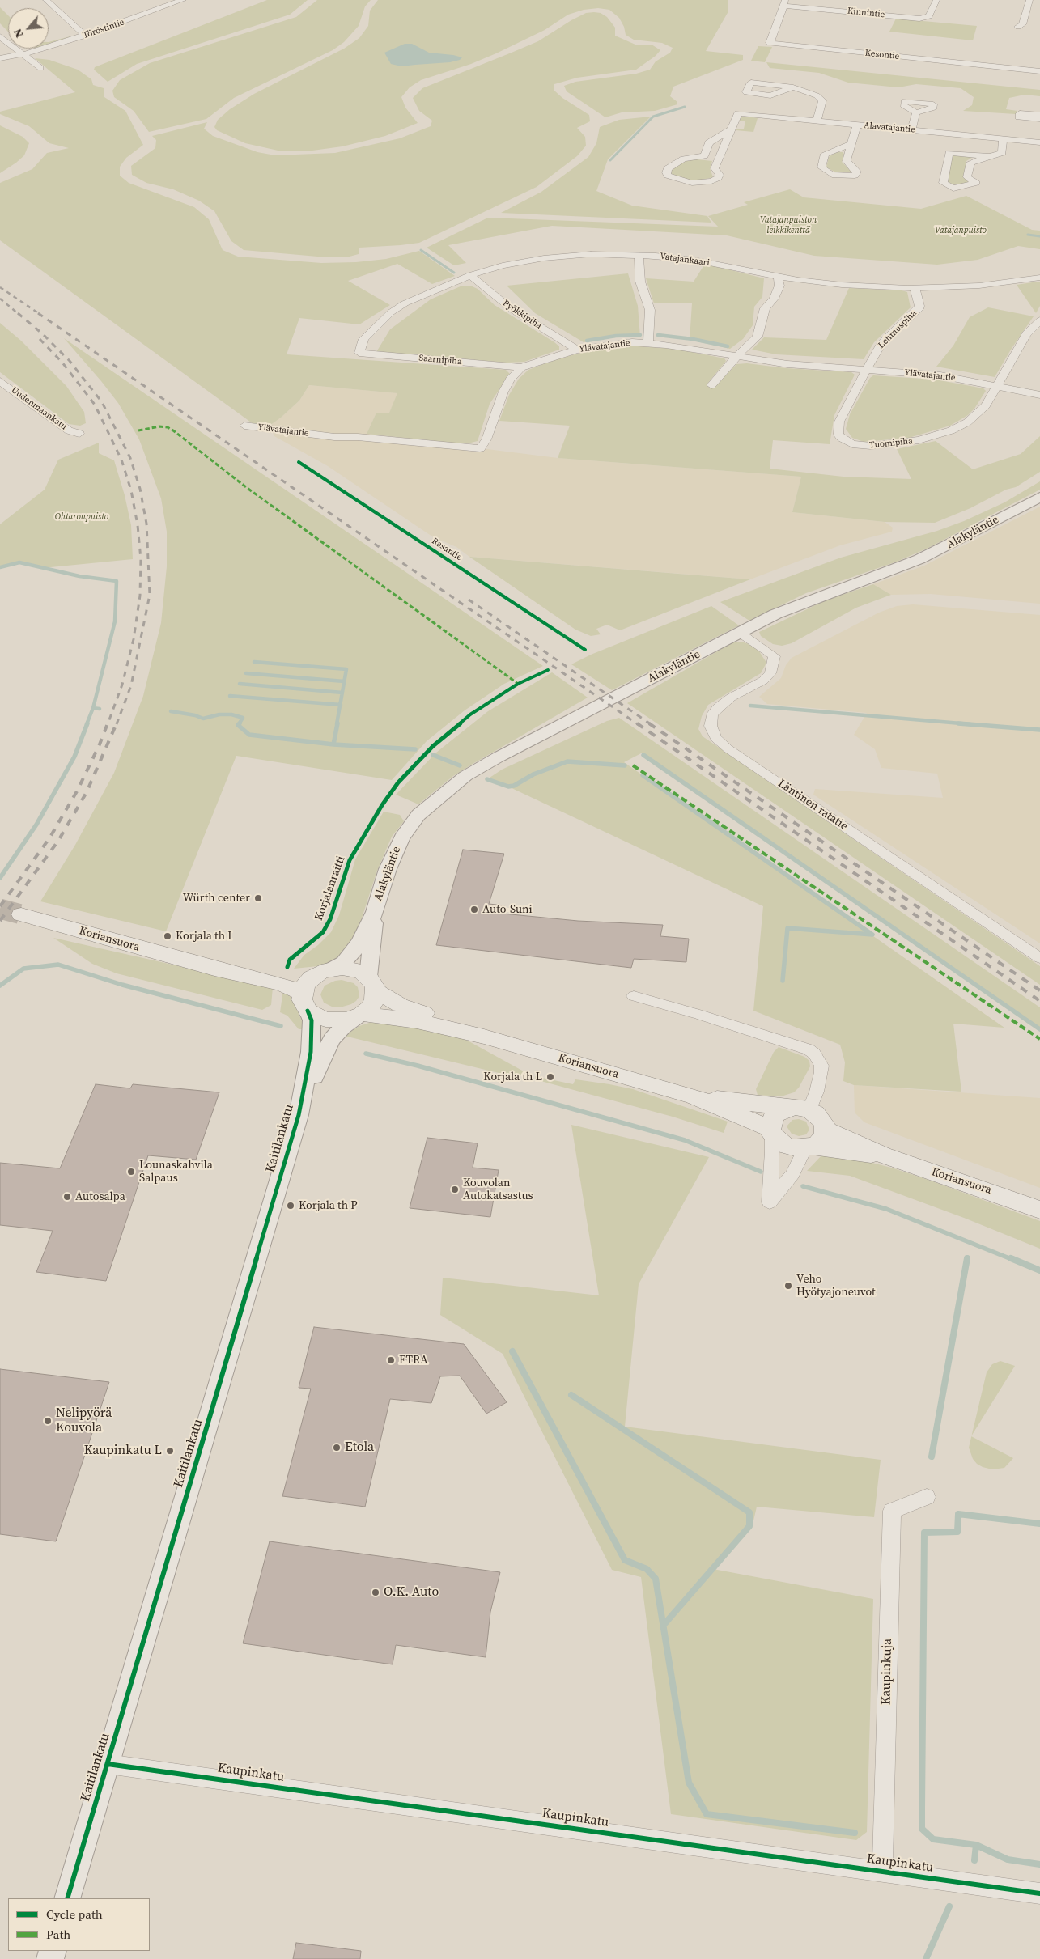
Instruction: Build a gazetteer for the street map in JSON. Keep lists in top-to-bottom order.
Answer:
{
  "streets": {
    "main road": ["Koriansuora"],
    "street": [
      "Kinnintie",
      "Töröstintie",
      "Kesontie",
      "Alavatajantie",
      "Vatajankaari",
      "Pyökkipiha",
      "Lehmuspiha",
      "Ylävatajantie",
      "Saarnipiha",
      "Uudenmaankatu",
      "Tuomipiha",
      "Alakyläntie",
      "Läntinen ratatie",
      "Kaitilankatu",
      "Kaupinkuja",
      "Kaupinkatu"
    ],
    "cycle path": ["Rasantie", "Korjalanraitti"]
  },
  "crossings": [
    ["Kinnintie", "Kesontie"],
    ["Vatajankaari", "Pyökkipiha"],
    ["Vatajankaari", "Lehmuspiha"],
    ["Vatajankaari", "Saarnipiha"],
    ["Pyökkipiha", "Ylävatajantie"],
    ["Lehmuspiha", "Ylävatajantie"],
    ["Lehmuspiha", "Tuomipiha"],
    ["Ylävatajantie", "Saarnipiha"],
    ["Ylävatajantie", "Tuomipiha"],
    ["Alakyläntie", "Läntinen ratatie"],
    ["Alakyläntie", "Koriansuora"],
    ["Alakyläntie", "Kaitilankatu"],
    ["Koriansuora", "Kaitilankatu"],
    ["Kaitilankatu", "Kaupinkatu"],
    ["Kaupinkuja", "Kaupinkatu"]
  ],
  "parks": ["Vatajanpuiston leikkikenttä", "Vatajanpuisto", "Ohtaronpuisto"],
  "places": [
    "Würth center",
    "Auto-Suni",
    "Korjala th I",
    "Korjala th L",
    "Lounaskahvila Salpaus",
    "Kouvolan Autokatsastus",
    "Autosalpa",
    "Korjala th P",
    "Veho Hyötyajoneuvot",
    "ETRA",
    "Nelipyörä Kouvola",
    "Etola",
    "Kaupinkatu L",
    "O.K. Auto"
  ],
  "legend": ["Cycle path", "Path"],
  "north": "bottom left"
}
